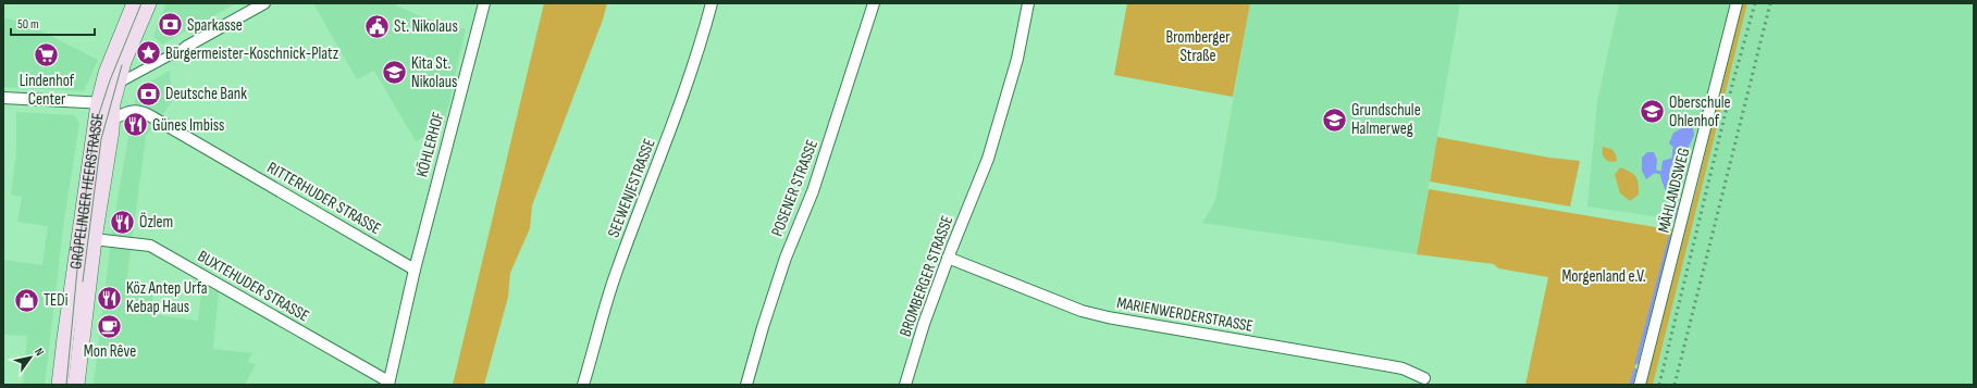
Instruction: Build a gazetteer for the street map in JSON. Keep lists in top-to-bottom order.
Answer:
{
  "streets": {
    "main road": ["GRÖPELINGER HEERSTRASSE"],
    "street": [
      "KÖHLERHOF",
      "SEEWENJESTRASSE",
      "POSENER STRASSE",
      "MÄHLANDSWEG",
      "RITTERHUDER STRASSE",
      "BROMBERGER STRASSE",
      "BUXTEHUDER STRASSE",
      "MARIENWERDERSTRASSE"
    ]
  },
  "crossings": [
    ["KÖHLERHOF", "RITTERHUDER STRASSE"],
    ["GRÖPELINGER HEERSTRASSE", "RITTERHUDER STRASSE"],
    ["GRÖPELINGER HEERSTRASSE", "BUXTEHUDER STRASSE"],
    ["BROMBERGER STRASSE", "MARIENWERDERSTRASSE"]
  ],
  "parks": ["Bromberger Straße", "Morgenland e.V."],
  "places": {
    "bank": ["Sparkasse", "Deutsche Bank"],
    "public building": ["St. Nikolaus"],
    "place": ["Bürgermeister-Koschnick-Platz"],
    "supermarket": ["Lindenhof Center"],
    "school or university": ["Kita St. Nikolaus", "Oberschule Ohlenhof", "Grundschule Halmerweg"],
    "restaurant": ["Günes Imbiss", "Özlem", "Köz Antep Urfa Kebap Haus"],
    "shop": ["TEDi"],
    "cafe": ["Mon Rêve"]
  },
  "scale_bar": "50 m",
  "north": "top right"
}
